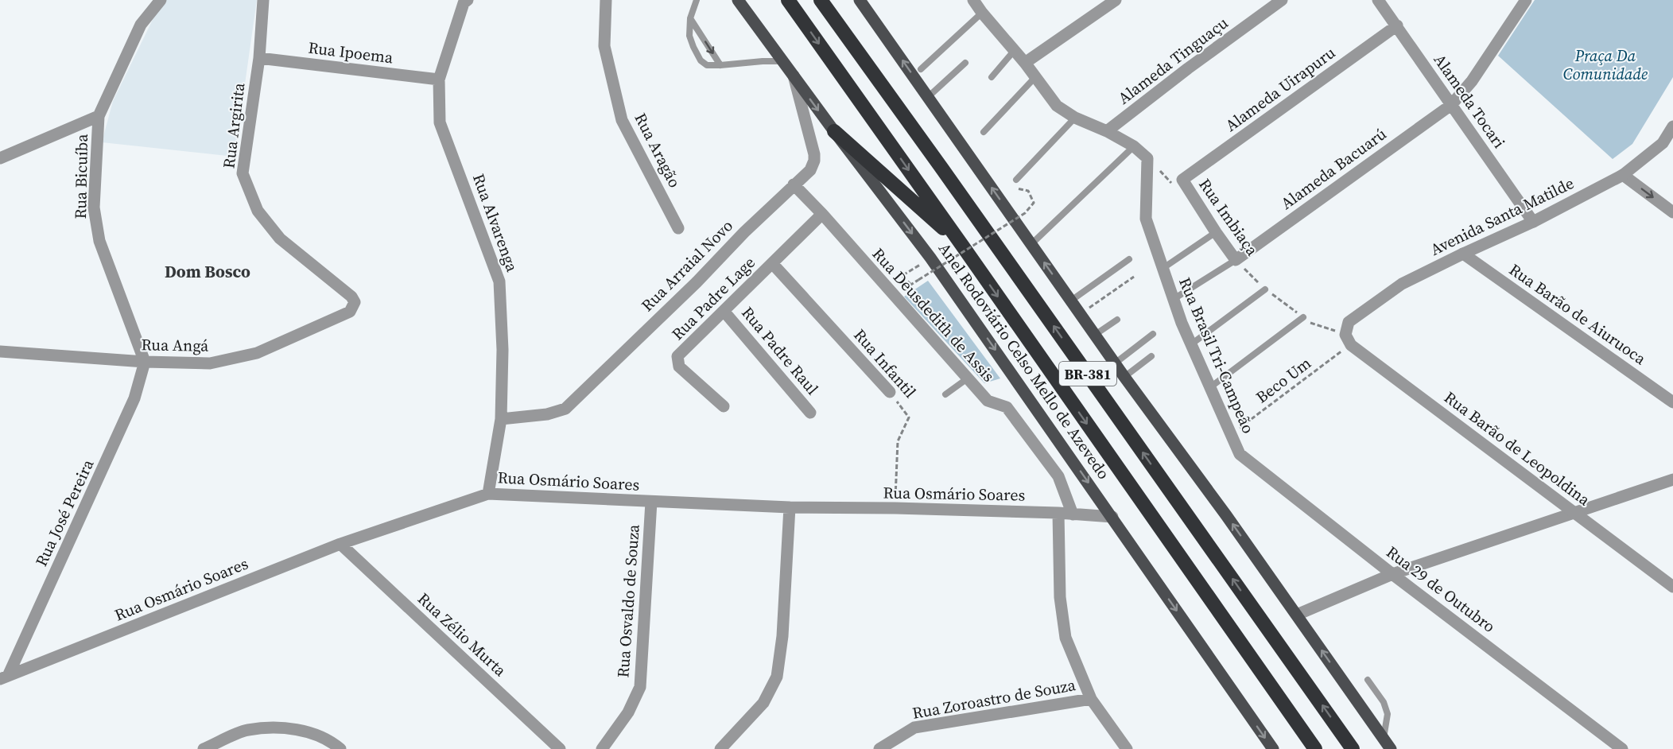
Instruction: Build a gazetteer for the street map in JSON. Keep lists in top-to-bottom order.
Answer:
{
  "streets": {
    "highway": ["Anel Rodoviário Celso Mello de Azevedo", "BR-381"],
    "street": [
      "Rua Ipoema",
      "Alameda Tinguaçu",
      "Alameda Uirapuru",
      "Alameda Tocari",
      "Rua Argirita",
      "Rua Aragão",
      "Alameda Bacuarú",
      "Rua Bicuíba",
      "Avenida Santa Matilde",
      "Rua Imbiaça",
      "Rua Alvarenga",
      "Rua Arraial Novo",
      "Rua Padre Lage",
      "Rua Barão de Aiuruoca",
      "Rua Deusdedith de Assis",
      "Rua Angá",
      "Rua Padre Raul",
      "Rua Brasil Tri-Campeão",
      "Rua Infantil",
      "Rua Barão de Leopoldina",
      "Rua Osmário Soares",
      "Rua José Pereira",
      "Rua 29 de Outubro",
      "Rua Osvaldo de Souza",
      "Rua Zélio Murta",
      "Rua Zoroastro de Souza"
    ],
    "path": ["Beco Um"]
  },
  "crossings": [
    ["Rua Ipoema", "Rua Argirita"],
    ["Rua Ipoema", "Rua Alvarenga"],
    ["Alameda Uirapuru", "Alameda Tocari"],
    ["Alameda Uirapuru", "Rua Imbiaça"],
    ["Alameda Tocari", "Alameda Bacuarú"],
    ["Alameda Tocari", "Avenida Santa Matilde"],
    ["Rua Argirita", "Rua Angá"],
    ["Alameda Bacuarú", "Rua Imbiaça"],
    ["Rua Bicuíba", "Rua Angá"],
    ["Rua Bicuíba", "Rua José Pereira"],
    ["Avenida Santa Matilde", "Rua Imbiaça"],
    ["Avenida Santa Matilde", "Rua Barão de Aiuruoca"],
    ["Avenida Santa Matilde", "Beco Um"],
    ["Avenida Santa Matilde", "Rua Barão de Leopoldina"],
    ["Rua Imbiaça", "Rua Brasil Tri-Campeão"],
    ["Rua Imbiaça", "Beco Um"],
    ["Rua Imbiaça", "Rua Barão de Leopoldina"],
    ["Rua Alvarenga", "Rua Arraial Novo"],
    ["Rua Alvarenga", "Rua Osmário Soares"],
    ["Rua Arraial Novo", "Rua Deusdedith de Assis"],
    ["Rua Arraial Novo", "Anel Rodoviário Celso Mello de Azevedo"],
    ["Rua Padre Lage", "Rua Deusdedith de Assis"],
    ["Rua Padre Lage", "Rua Padre Raul"],
    ["Rua Padre Lage", "Rua Infantil"],
    ["Rua Deusdedith de Assis", "Rua Osmário Soares"],
    ["Rua Angá", "Rua José Pereira"],
    ["Rua Brasil Tri-Campeão", "Beco Um"],
    ["Rua Brasil Tri-Campeão", "Rua 29 de Outubro"],
    ["Anel Rodoviário Celso Mello de Azevedo", "Rua Osmário Soares"],
    ["Rua Infantil", "Rua Osmário Soares"],
    ["Beco Um", "Rua Barão de Leopoldina"],
    ["Rua Osmário Soares", "Rua José Pereira"],
    ["Rua Osmário Soares", "Rua Osvaldo de Souza"],
    ["Rua Osmário Soares", "Rua Zélio Murta"]
  ],
  "districts": ["Dom Bosco"],
  "parks": ["Praça Da Comunidade"]
}
